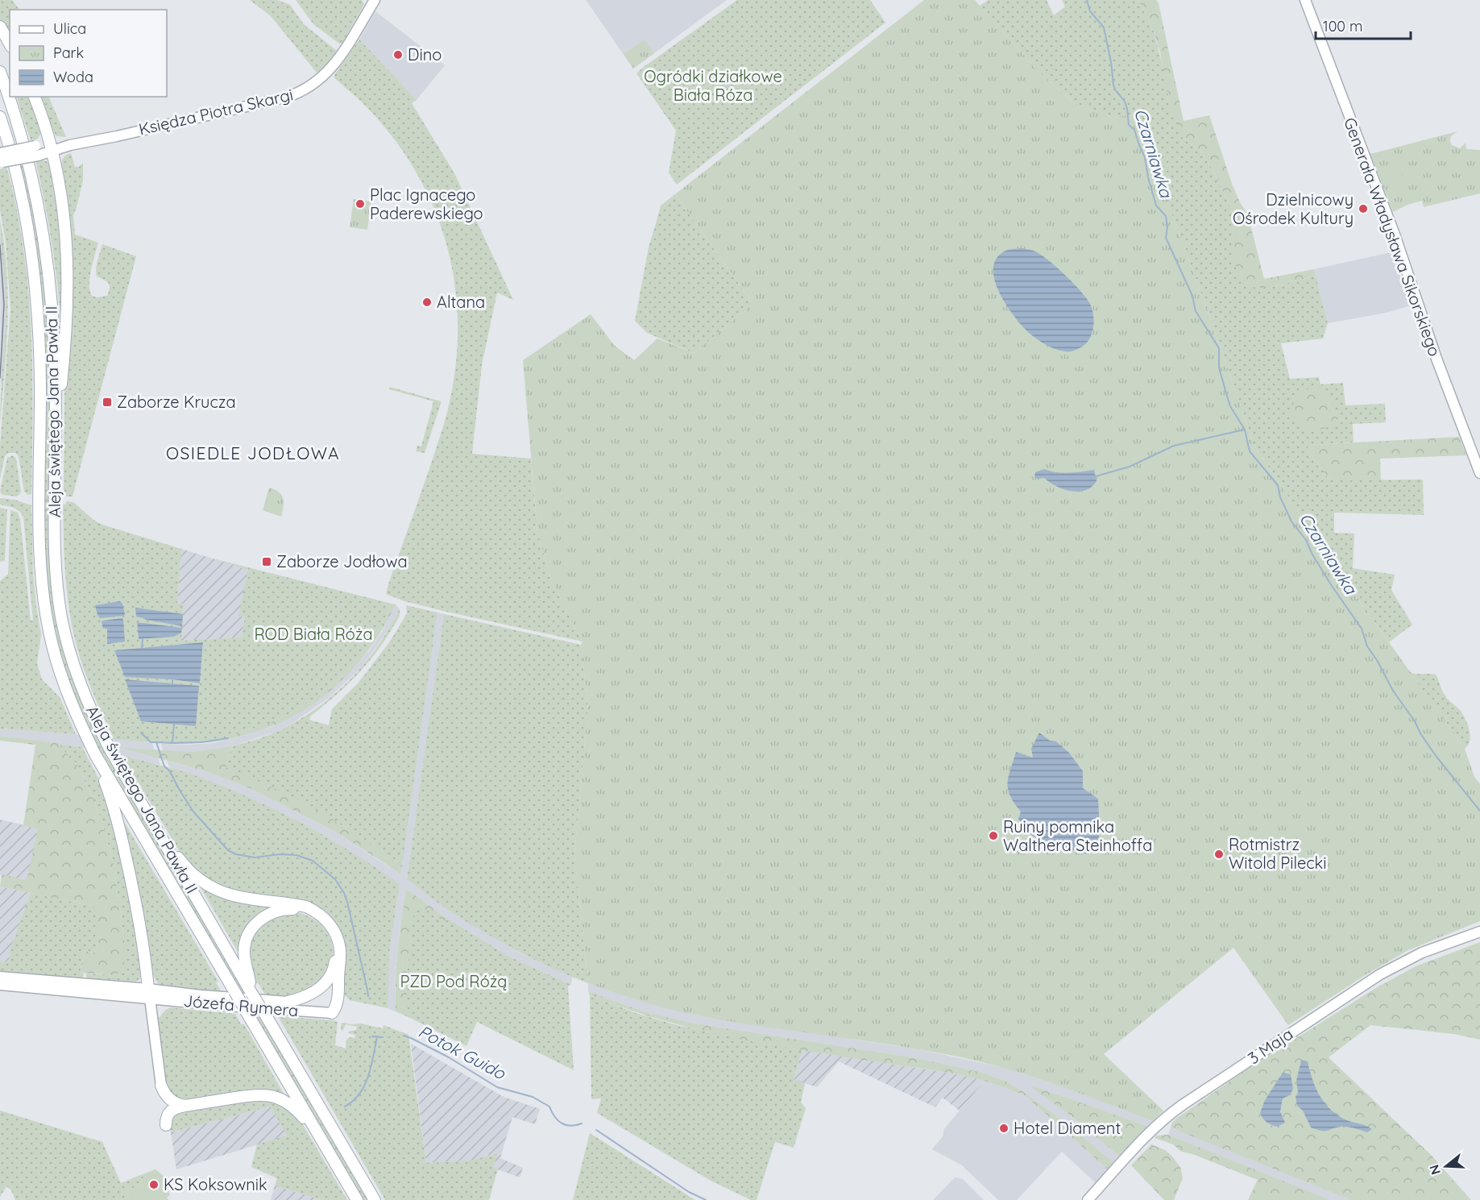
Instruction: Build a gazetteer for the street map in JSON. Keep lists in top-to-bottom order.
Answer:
{
  "streets": {
    "main road": ["Aleja świętego Jana Pawła II"],
    "street": [
      "Księdza Piotra Skargi",
      "Generała Władysława Sikorskiego",
      "Józefa Rymera",
      "3 Maja"
    ]
  },
  "districts": ["OSIEDLE JODŁOWA"],
  "water": ["Czarniawka", "Potok Guido"],
  "parks": ["Ogródki działkowe Biała Róza", "ROD Biała Róża", "PZD Pod Różą"],
  "places": {
    "other": [
      "Dino",
      "Plac Ignacego Paderewskiego",
      "Dzielnicowy Ośrodek Kultury",
      "Altana",
      "Ruiny pomnika Walthera Steinhoffa",
      "Rotmistrz Witold Pilecki",
      "Hotel Diament",
      "KS Koksownik"
    ],
    "transit": ["Zaborze Krucza", "Zaborze Jodłowa"]
  },
  "legend": ["Ulica", "Park", "Woda"],
  "scale_bar": "100 m",
  "north": "left"
}
